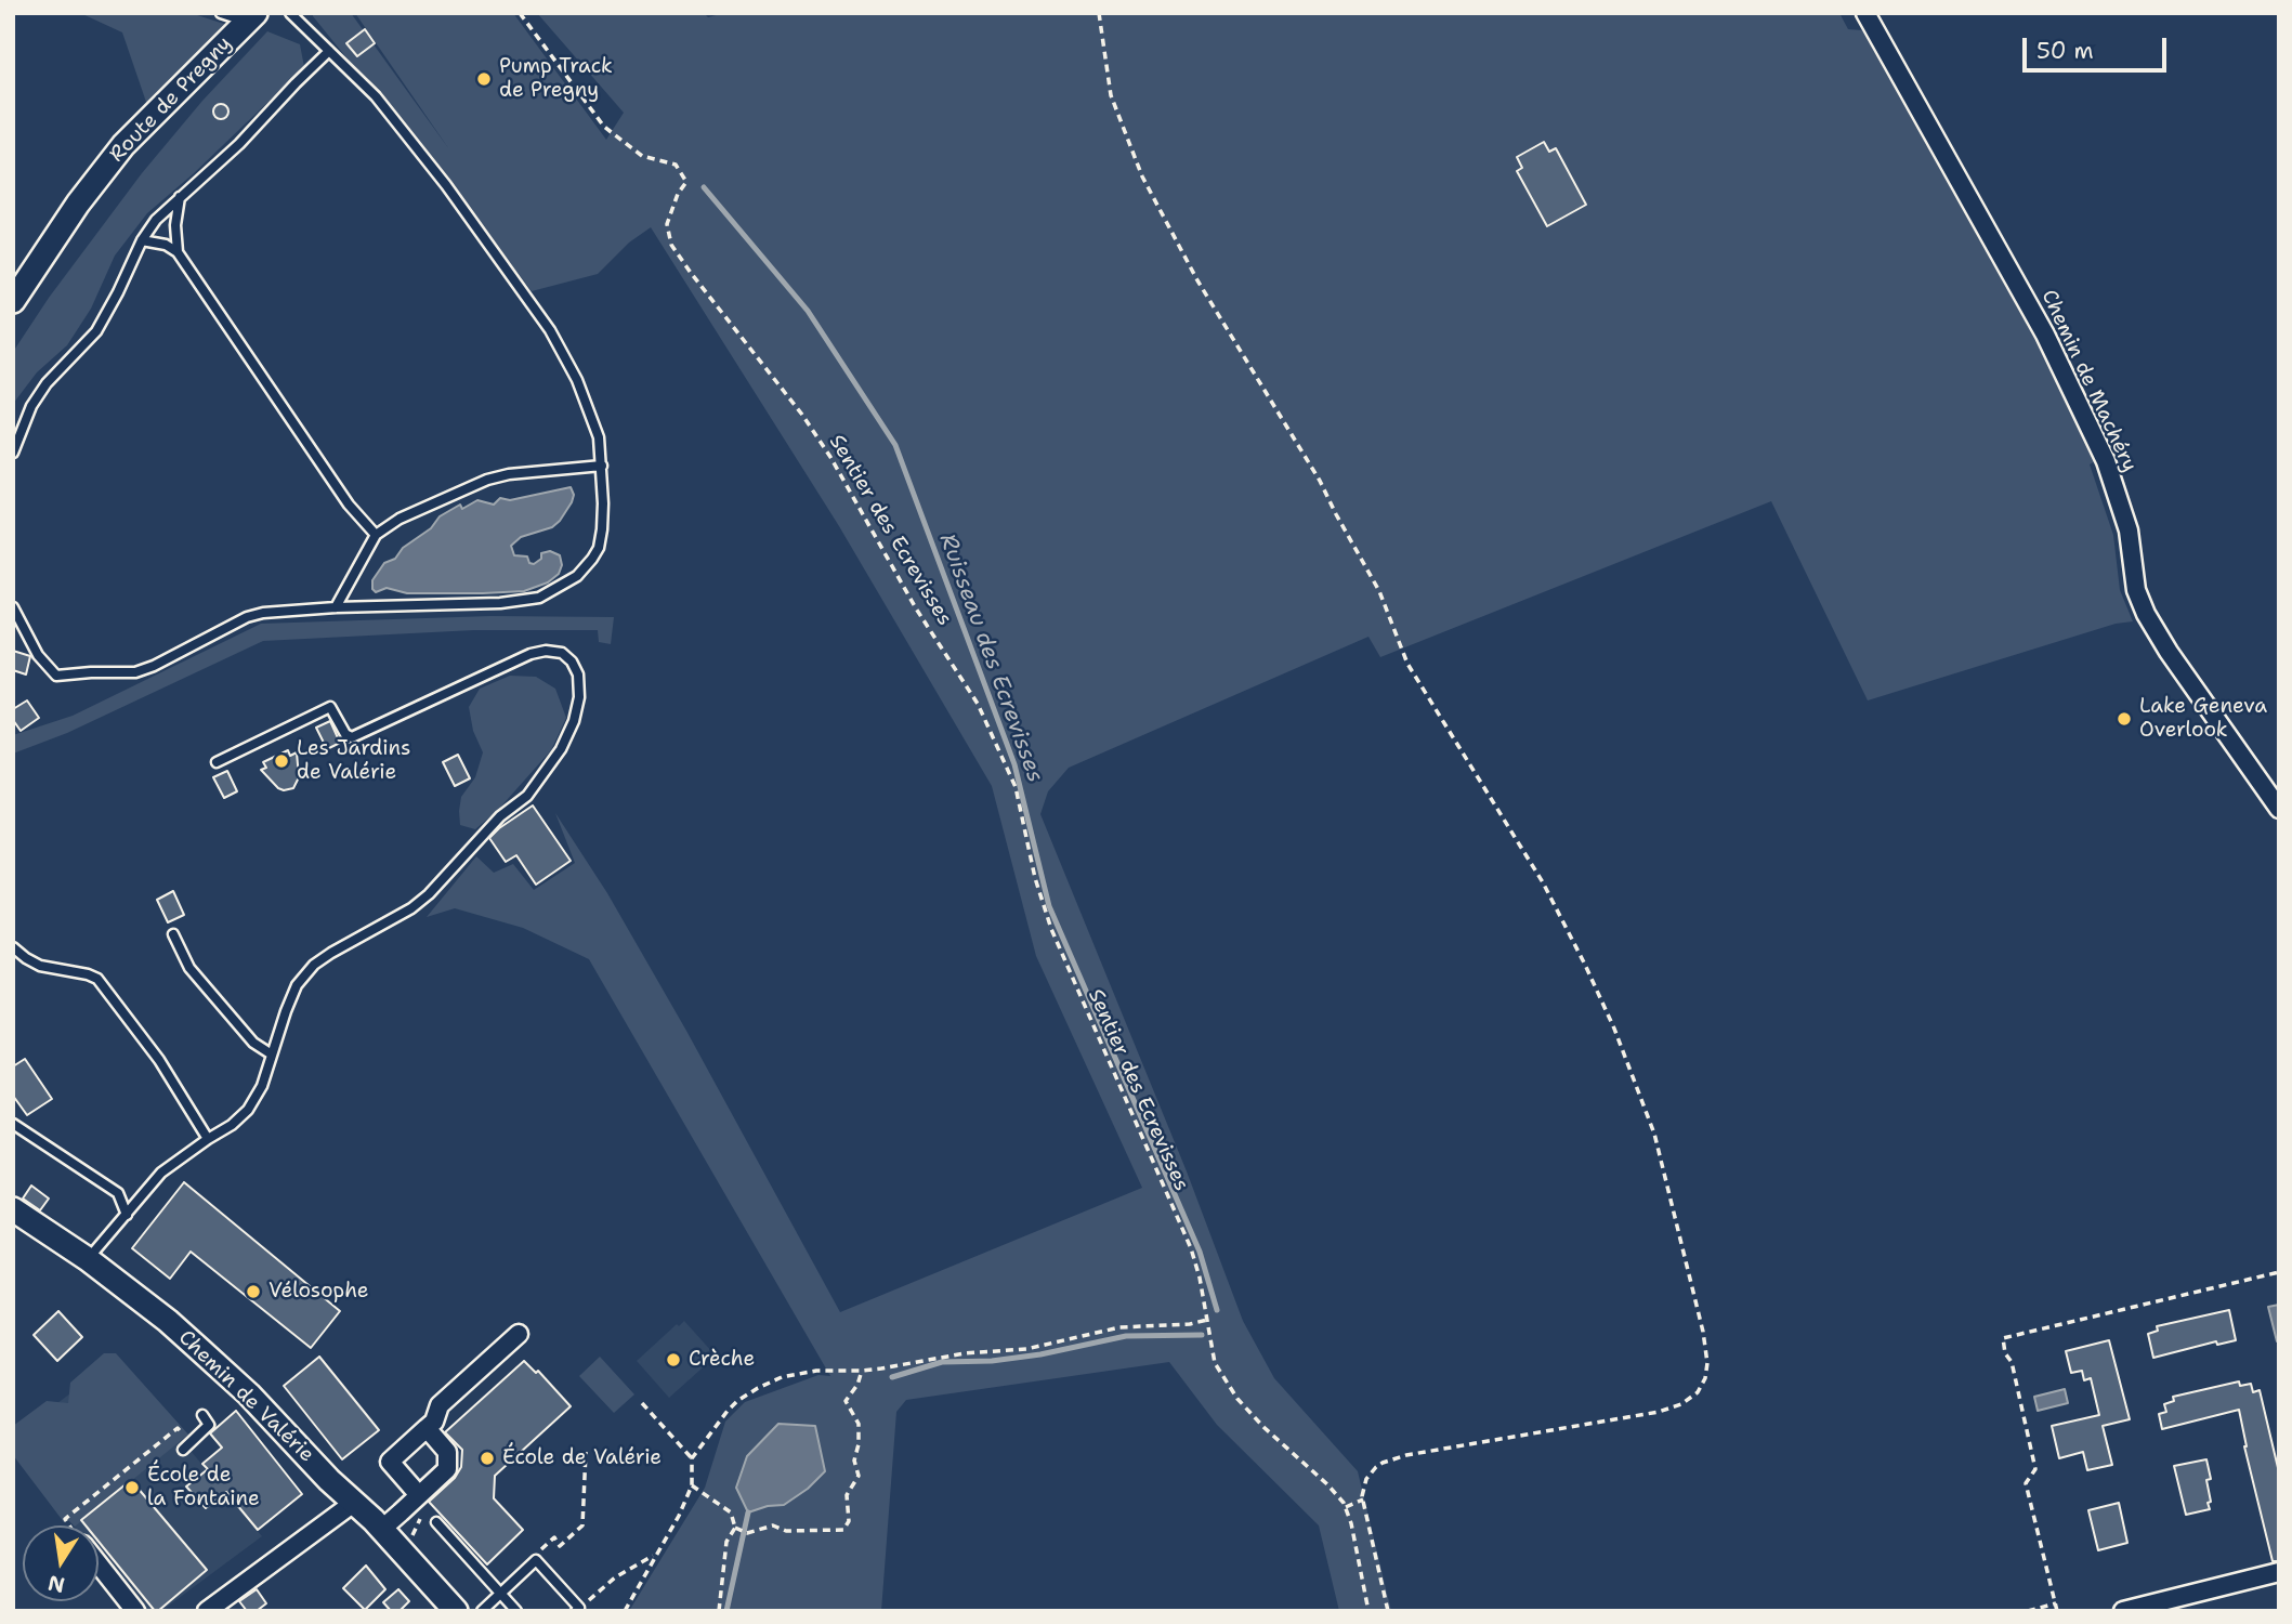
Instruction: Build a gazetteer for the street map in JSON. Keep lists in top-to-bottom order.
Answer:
{
  "streets": {
    "street": ["Route de Pregny", "Chemin de Machéry", "Chemin de Valérie"],
    "path": ["Sentier des Ecrevisses"]
  },
  "water": ["Ruisseau des Ecrevisses"],
  "places": [
    "Pump Track de Pregny",
    "Lake Geneva Overlook",
    "Les Jardins de Valérie",
    "Vélosophe",
    "Crèche",
    "École de Valérie",
    "École de la Fontaine"
  ],
  "scale_bar": "50 m",
  "north": "bottom"
}
